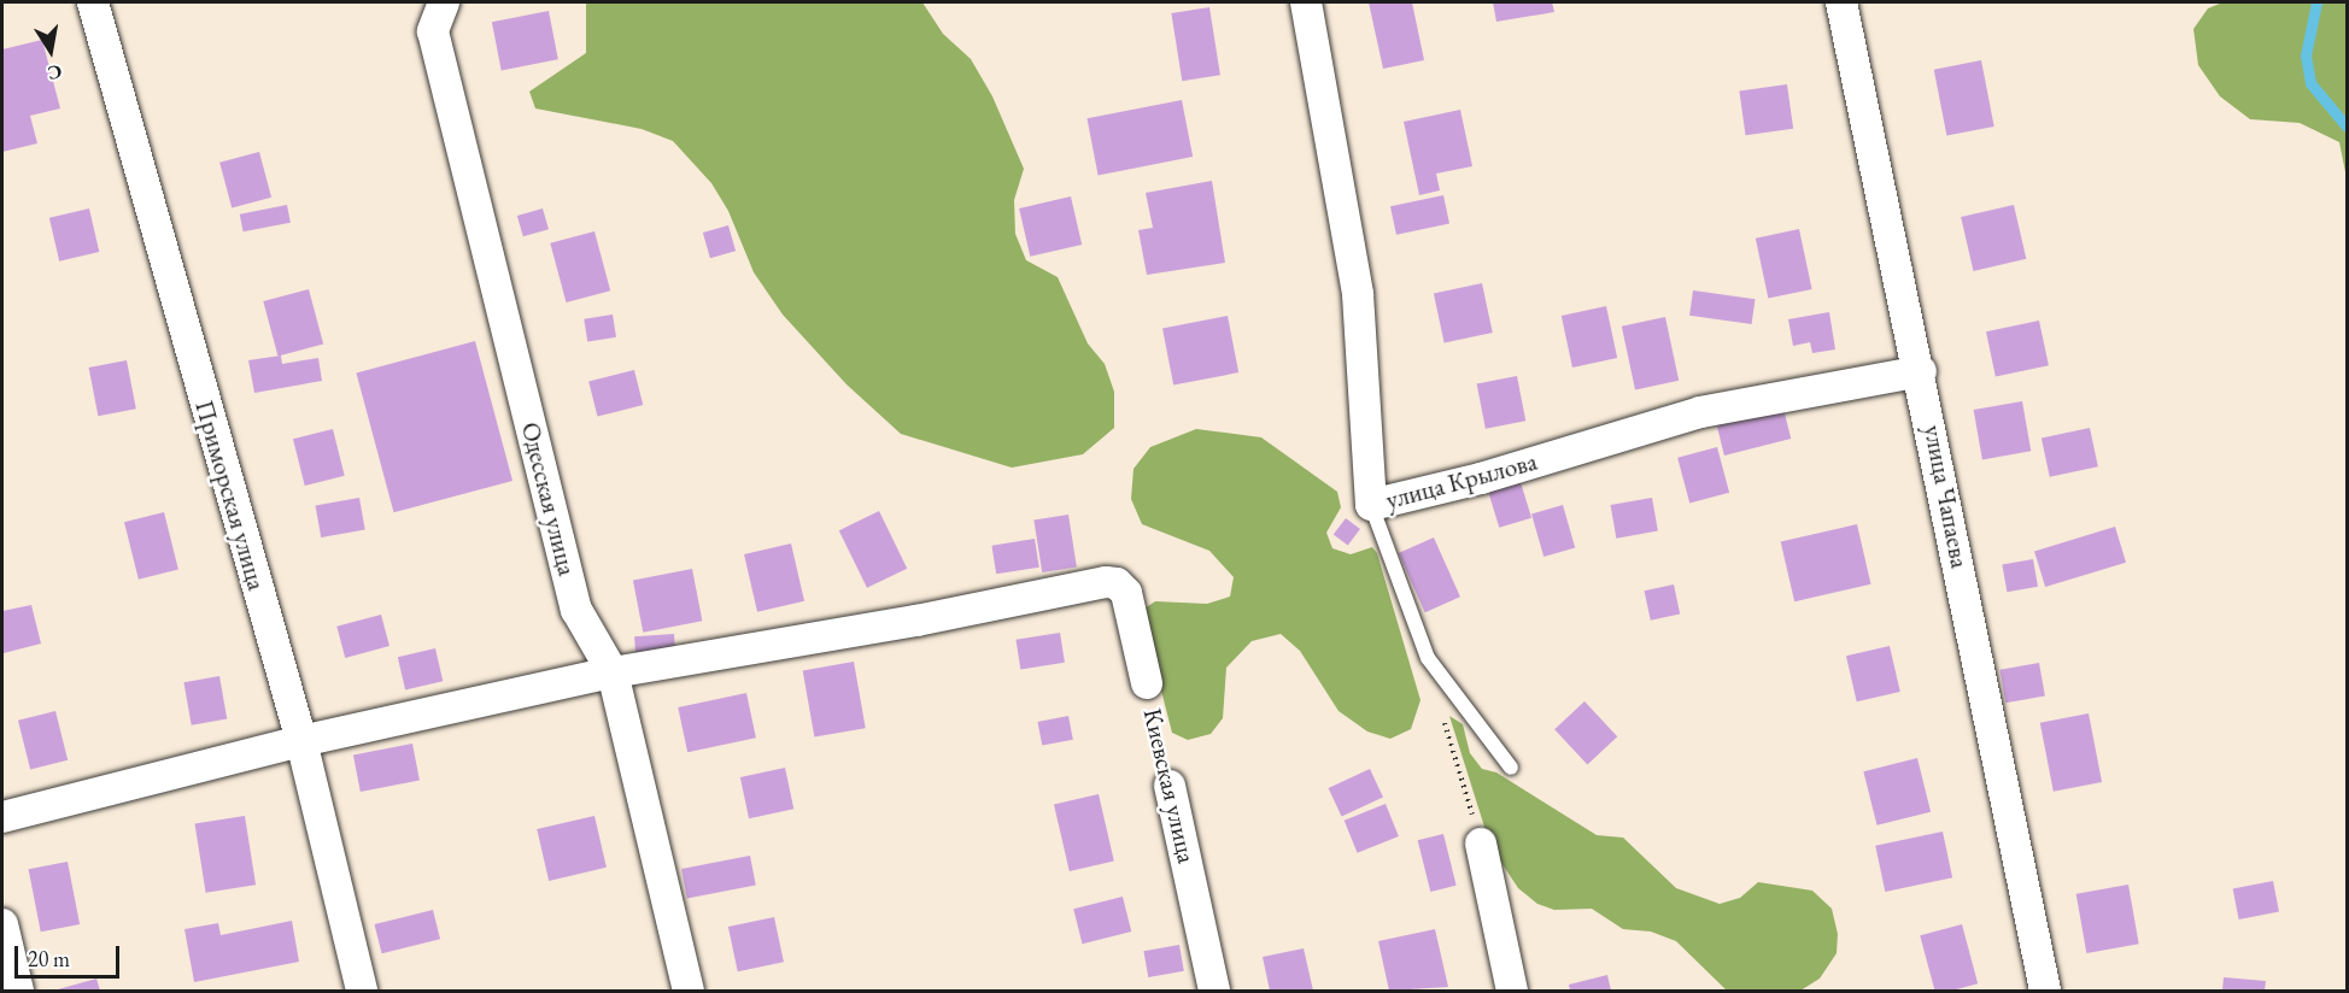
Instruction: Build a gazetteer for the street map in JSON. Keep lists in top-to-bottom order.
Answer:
{
  "streets": {
    "street": [
      "улица Крылова",
      "Приморская улица",
      "улица Чапаева",
      "Одесская улица",
      "Киевская улица"
    ]
  },
  "crossings": [
    ["улица Крылова", "улица Чапаева"],
    ["Одесская улица", "Киевская улица"]
  ],
  "scale_bar": "20 m",
  "north": "bottom"
}
